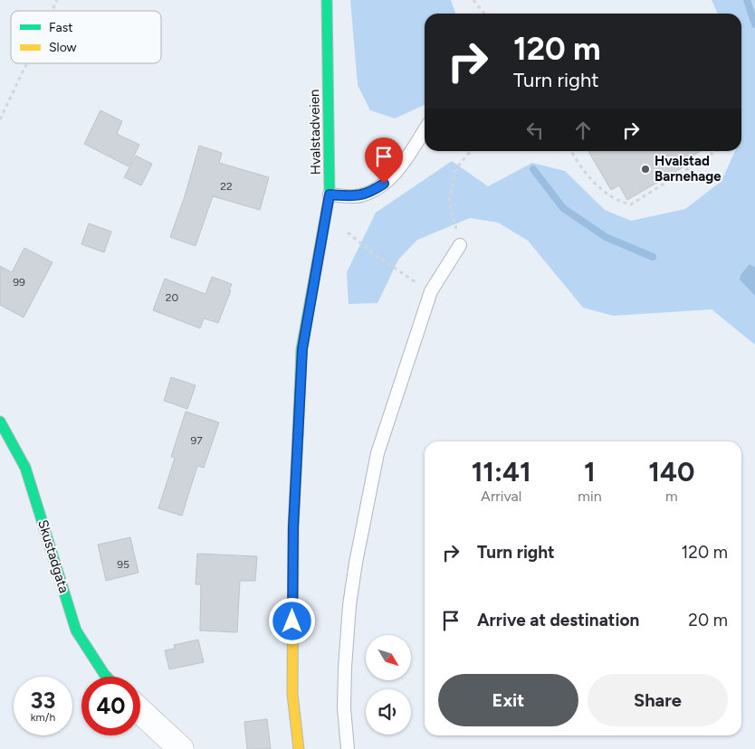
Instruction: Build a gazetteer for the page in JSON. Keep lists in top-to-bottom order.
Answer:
{
  "streets": {
    "street": ["Hvalstadveien", "Skustadgata"]
  },
  "places": ["Hvalstad Barnehage"],
  "house_numbers": [
    "22",
    "99",
    "20",
    "97",
    "95"
  ],
  "legend": ["Fast", "Slow"],
  "north": "bottom right",
  "page": {
    "turn": ["120 m", "Turn right"],
    "eta": [
      "11:41",
      "Arrival",
      "1",
      "min",
      "140",
      "m"
    ],
    "list": [
      {
        "name": "Turn right",
        "value": "120 m"
      },
      {
        "name": "Arrive at destination",
        "value": "20 m"
      }
    ],
    "buttons": ["Exit", "Share"],
    "speed": "33 km/h",
    "limit": "40"
  }
}
